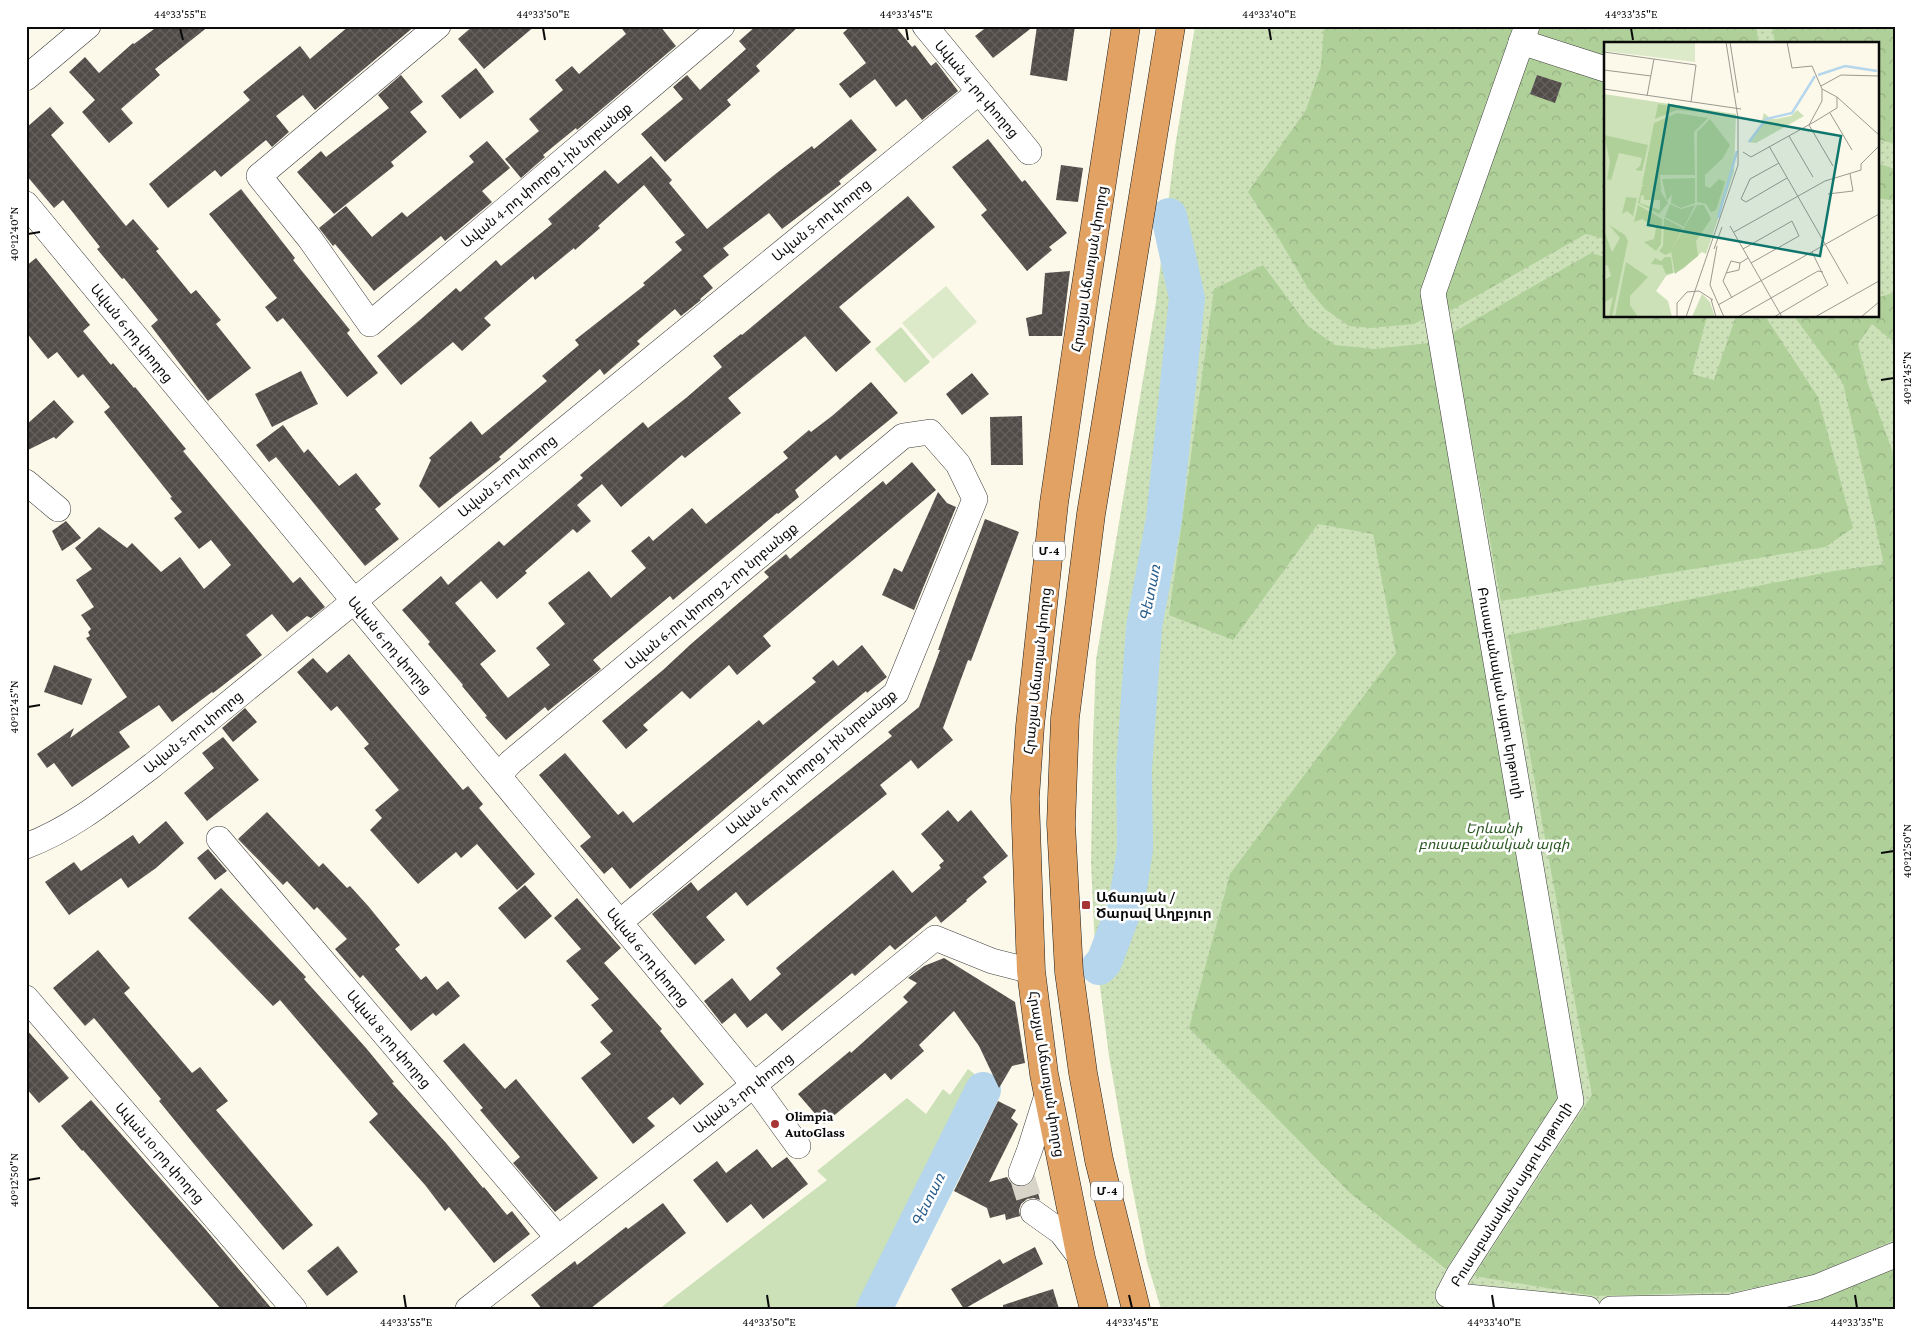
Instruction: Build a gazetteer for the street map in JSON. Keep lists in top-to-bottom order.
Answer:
{
  "streets": {
    "highway": ["Հրաչյա Աճառյան փողոց", "Մ-4"],
    "street": [
      "Ավան 4-րդ փողոց",
      "Ավան 4-րդ փողոց 1-ին նրբանցք",
      "Ավան 5-րդ փողոց",
      "Ավան 6-րդ փողոց",
      "Ավան 6-րդ փողոց 2-րդ նրբանցք",
      "Բուսաբանական այգու երթուղի",
      "Ավան 6-րդ փողոց 1-ին նրբանցք",
      "Ավան 8-րդ փողոց",
      "Ավան 3-րդ փողոց",
      "Ավան 10-րդ փողոց"
    ]
  },
  "crossings": [
    ["Ավան 4-րդ փողոց", "Ավան 5-րդ փողոց"],
    ["Ավան 5-րդ փողոց", "Ավան 6-րդ փողոց"],
    ["Հրաչյա Աճառյան փողոց", "Ավան 3-րդ փողոց"],
    ["Ավան 6-րդ փողոց", "Ավան 6-րդ փողոց 2-րդ նրբանցք"],
    ["Ավան 6-րդ փողոց", "Ավան 6-րդ փողոց 1-ին նրբանցք"],
    ["Ավան 6-րդ փողոց", "Ավան 3-րդ փողոց"],
    ["Ավան 6-րդ փողոց 2-րդ նրբանցք", "Ավան 6-րդ փողոց 1-ին նրբանցք"],
    ["Ավան 8-րդ փողոց", "Ավան 3-րդ փողոց"]
  ],
  "water": ["Գետառ"],
  "parks": ["Երևանի բուսաբանական այգի"],
  "places": {
    "transit": ["Աճառյան / Ծարավ Աղբյուր"],
    "other": ["Olimpia AutoGlass"]
  },
  "coordinates": [
    "44°33'55\"E",
    "44°33'50\"E",
    "44°33'45\"E",
    "44°33'40\"E",
    "44°33'35\"E",
    "40°12'40\"N",
    "40°12'45\"N",
    "40°12'50\"N"
  ]
}
